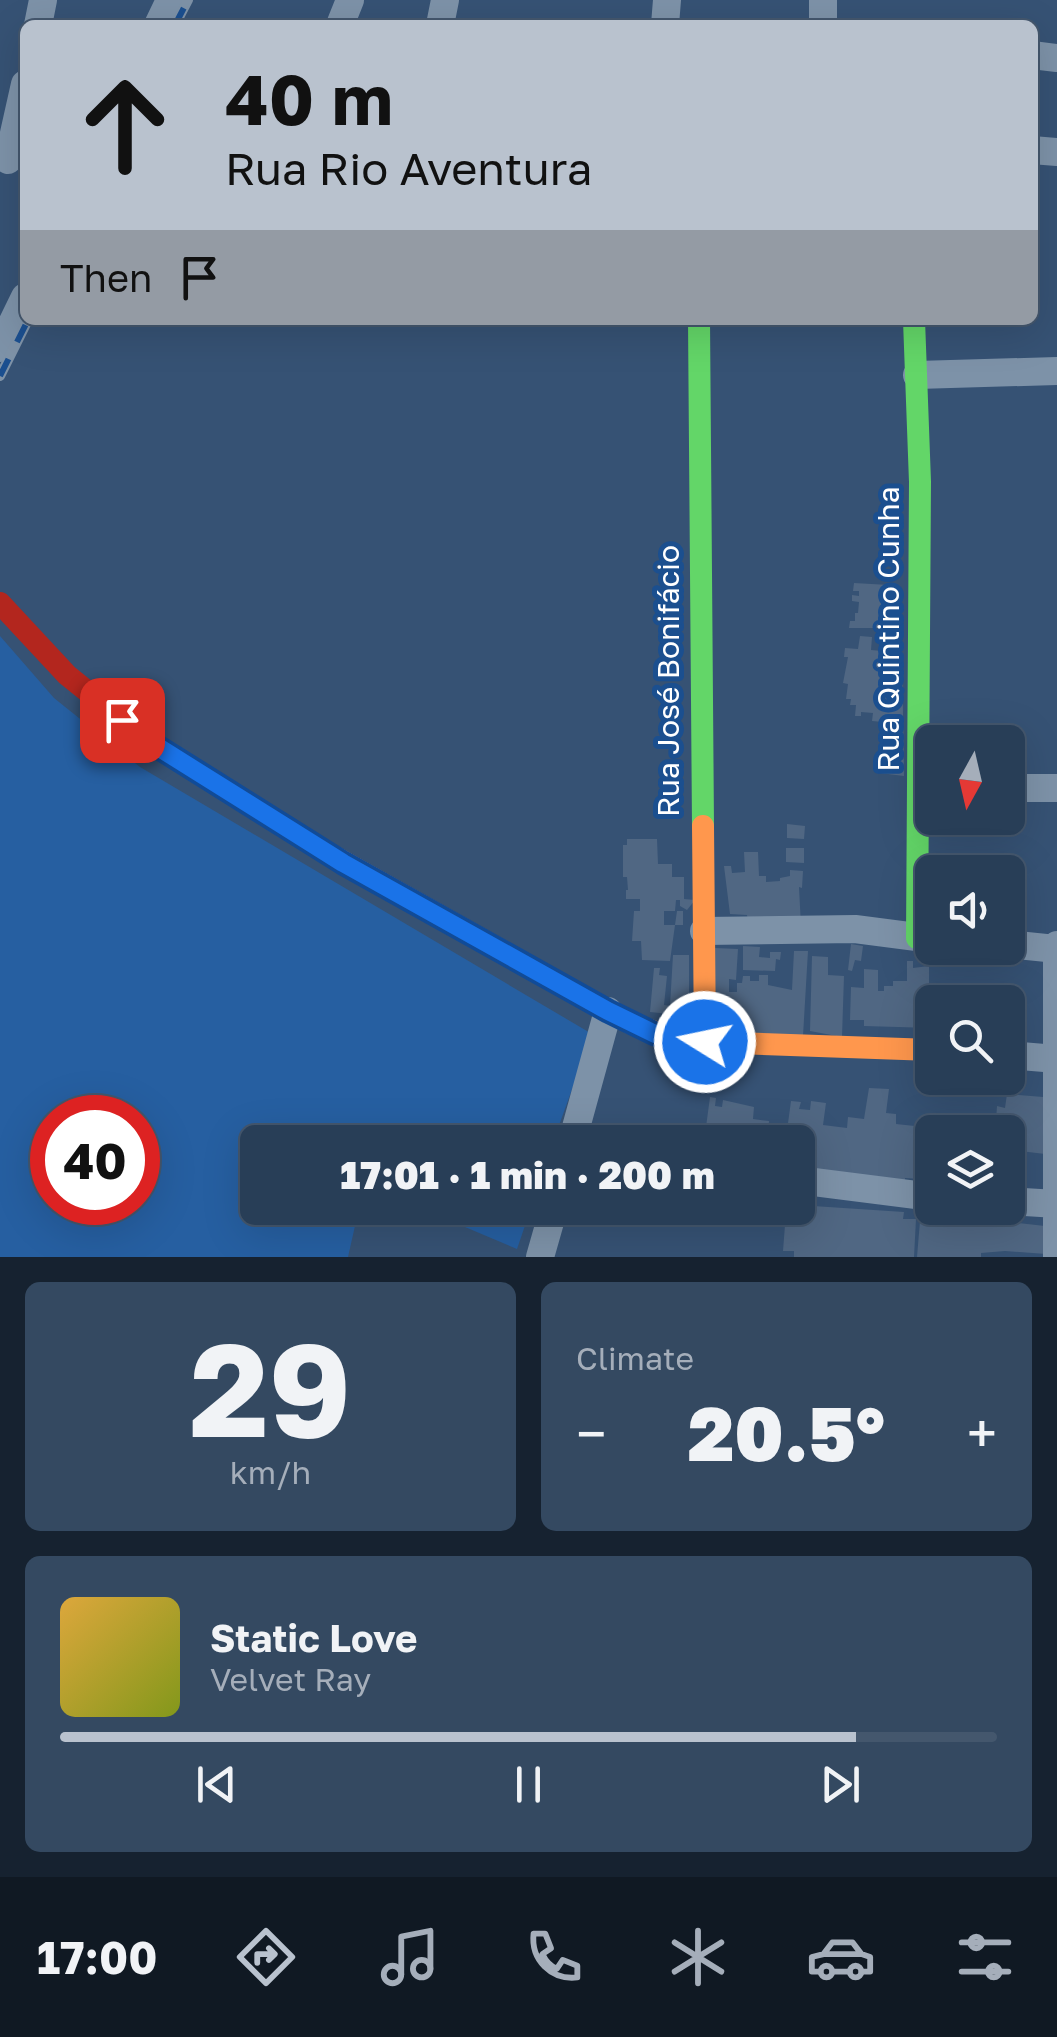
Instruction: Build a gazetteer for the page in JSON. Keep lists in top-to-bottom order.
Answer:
{
  "streets": {
    "street": ["Rua Quintino Cunha", "Rua José Bonifácio"]
  },
  "north": "bottom",
  "page": {
    "turn": ["40 m", "Rua Rio Aventura"],
    "then": "Then",
    "limit": "40",
    "trip": "17:01 · 1 min · 200 m",
    "tile": [
      ["29", "km/h"],
      "Climate"
    ],
    "heat": ["−", "20.5°", "+"],
    "song": ["Static Love", "Velvet Ray"],
    "tabs": "17:00"
  }
}
